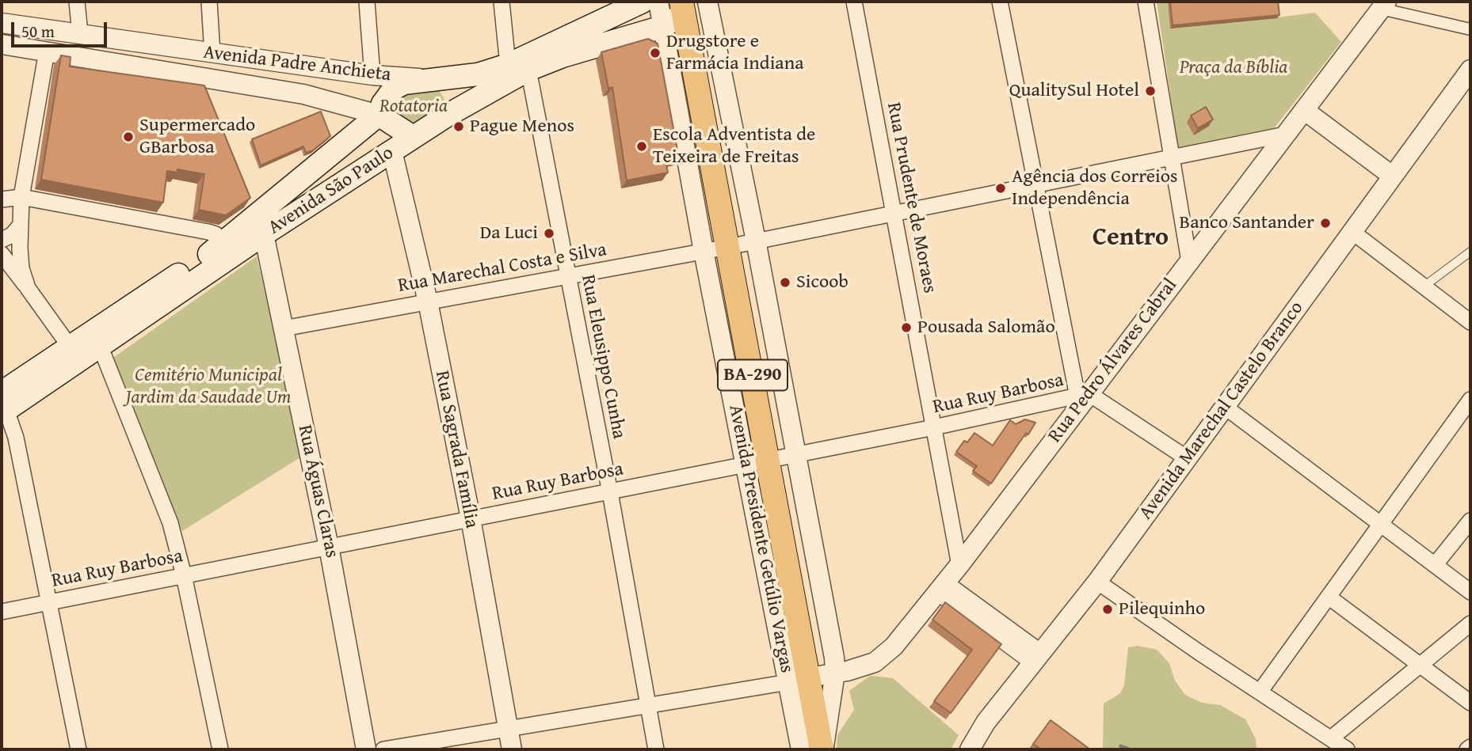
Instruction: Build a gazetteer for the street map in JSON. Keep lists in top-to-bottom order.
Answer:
{
  "streets": {
    "main road": ["Avenida São Paulo", "BA-290", "Avenida Presidente Getúlio Vargas"],
    "street": [
      "Avenida Padre Anchieta",
      "Rua Prudente de Moraes",
      "Rua Marechal Costa e Silva",
      "Rua Eleusippo Cunha",
      "Rua Pedro Álvares Cabral",
      "Rua Ruy Barbosa",
      "Avenida Marechal Castelo Branco",
      "Rua Sagrada Família",
      "Rua Águas Claras"
    ]
  },
  "crossings": [
    ["Avenida Padre Anchieta", "Avenida São Paulo"],
    ["Avenida São Paulo", "Rua Eleusippo Cunha"],
    ["Avenida São Paulo", "Rua Sagrada Família"],
    ["Avenida São Paulo", "Rua Águas Claras"],
    ["Avenida São Paulo", "Avenida Presidente Getúlio Vargas"],
    ["Rua Prudente de Moraes", "Rua Pedro Álvares Cabral"],
    ["Rua Prudente de Moraes", "Rua Ruy Barbosa"],
    ["Rua Marechal Costa e Silva", "Rua Eleusippo Cunha"],
    ["Rua Marechal Costa e Silva", "Rua Sagrada Família"],
    ["Rua Marechal Costa e Silva", "Rua Águas Claras"],
    ["Rua Marechal Costa e Silva", "Avenida Presidente Getúlio Vargas"],
    ["Rua Eleusippo Cunha", "Rua Ruy Barbosa"],
    ["Rua Pedro Álvares Cabral", "Rua Ruy Barbosa"],
    ["Rua Pedro Álvares Cabral", "Avenida Presidente Getúlio Vargas"],
    ["Rua Ruy Barbosa", "Rua Sagrada Família"],
    ["Rua Ruy Barbosa", "Rua Águas Claras"],
    ["Rua Ruy Barbosa", "Avenida Presidente Getúlio Vargas"]
  ],
  "districts": ["Centro"],
  "parks": ["Praça da Bíblia", "Rotatoria", "Cemitério Municipal Jardim da Saudade Um"],
  "places": [
    "Drugstore e Farmácia Indiana",
    "QualitySul Hotel",
    "Pague Menos",
    "Supermercado GBarbosa",
    "Escola Adventista de Teixeira de Freitas",
    "Agência dos Correios Independência",
    "Banco Santander",
    "Da Luci",
    "Sicoob",
    "Pousada Salomão",
    "Pilequinho"
  ],
  "scale_bar": "50 m"
}
